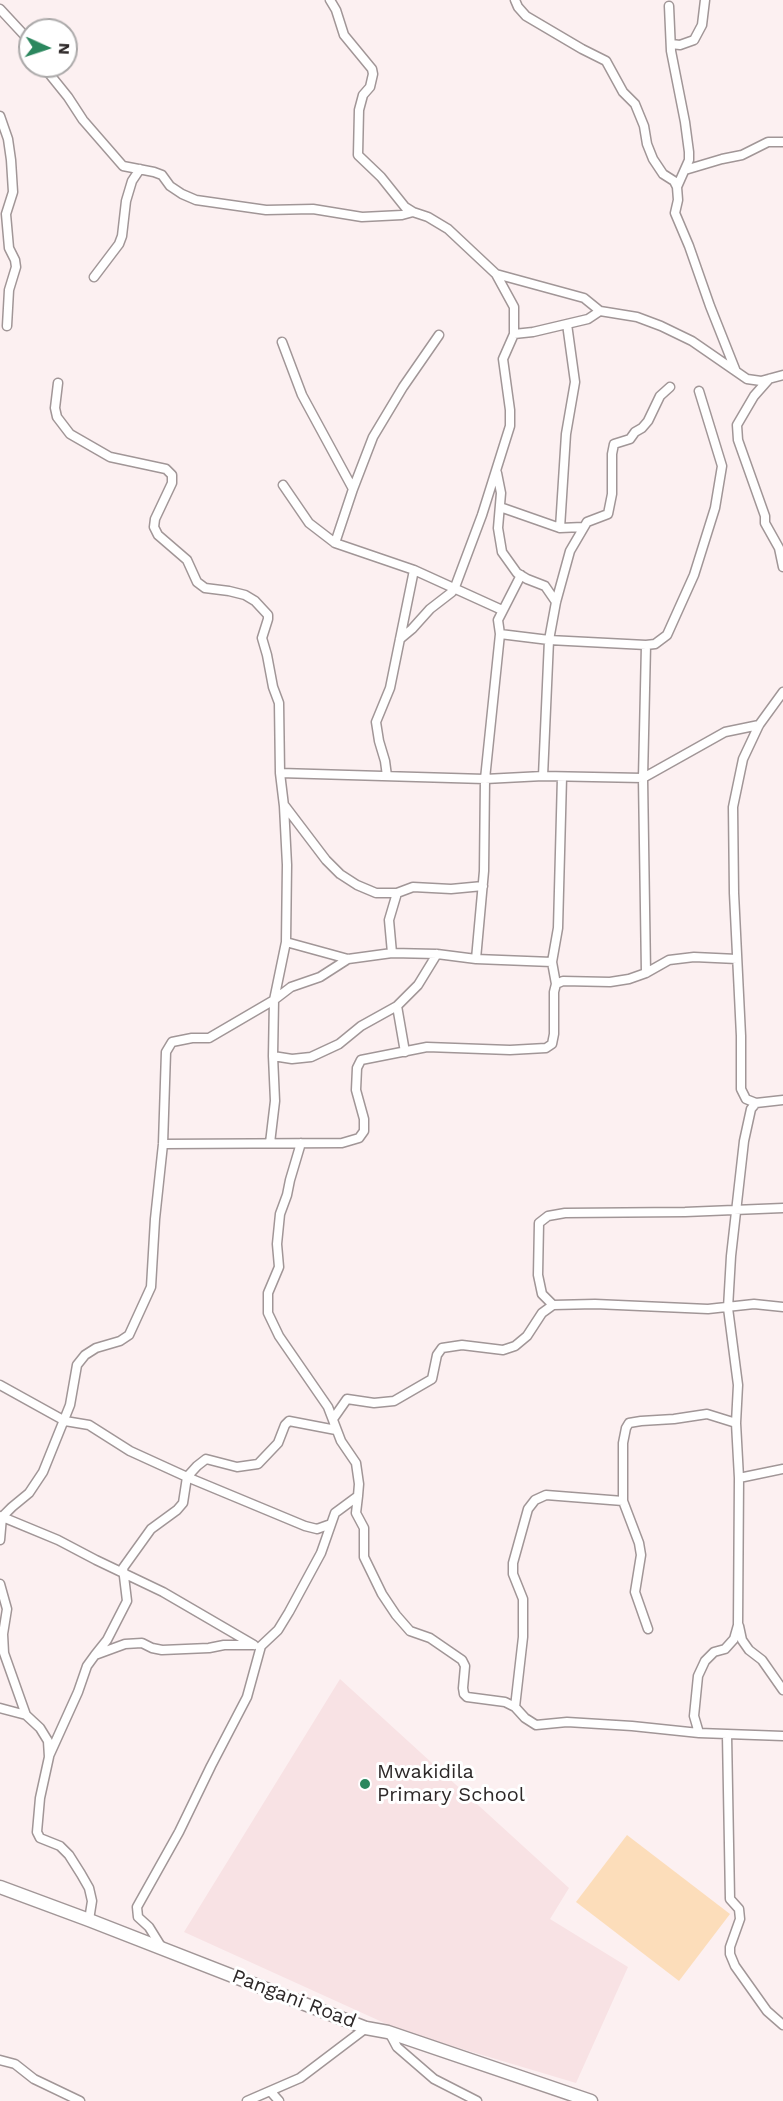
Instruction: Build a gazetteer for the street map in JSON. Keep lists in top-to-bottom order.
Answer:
{
  "streets": {
    "main road": ["Pangani Road"]
  },
  "places": ["Mwakidila Primary School"],
  "north": "right"
}
